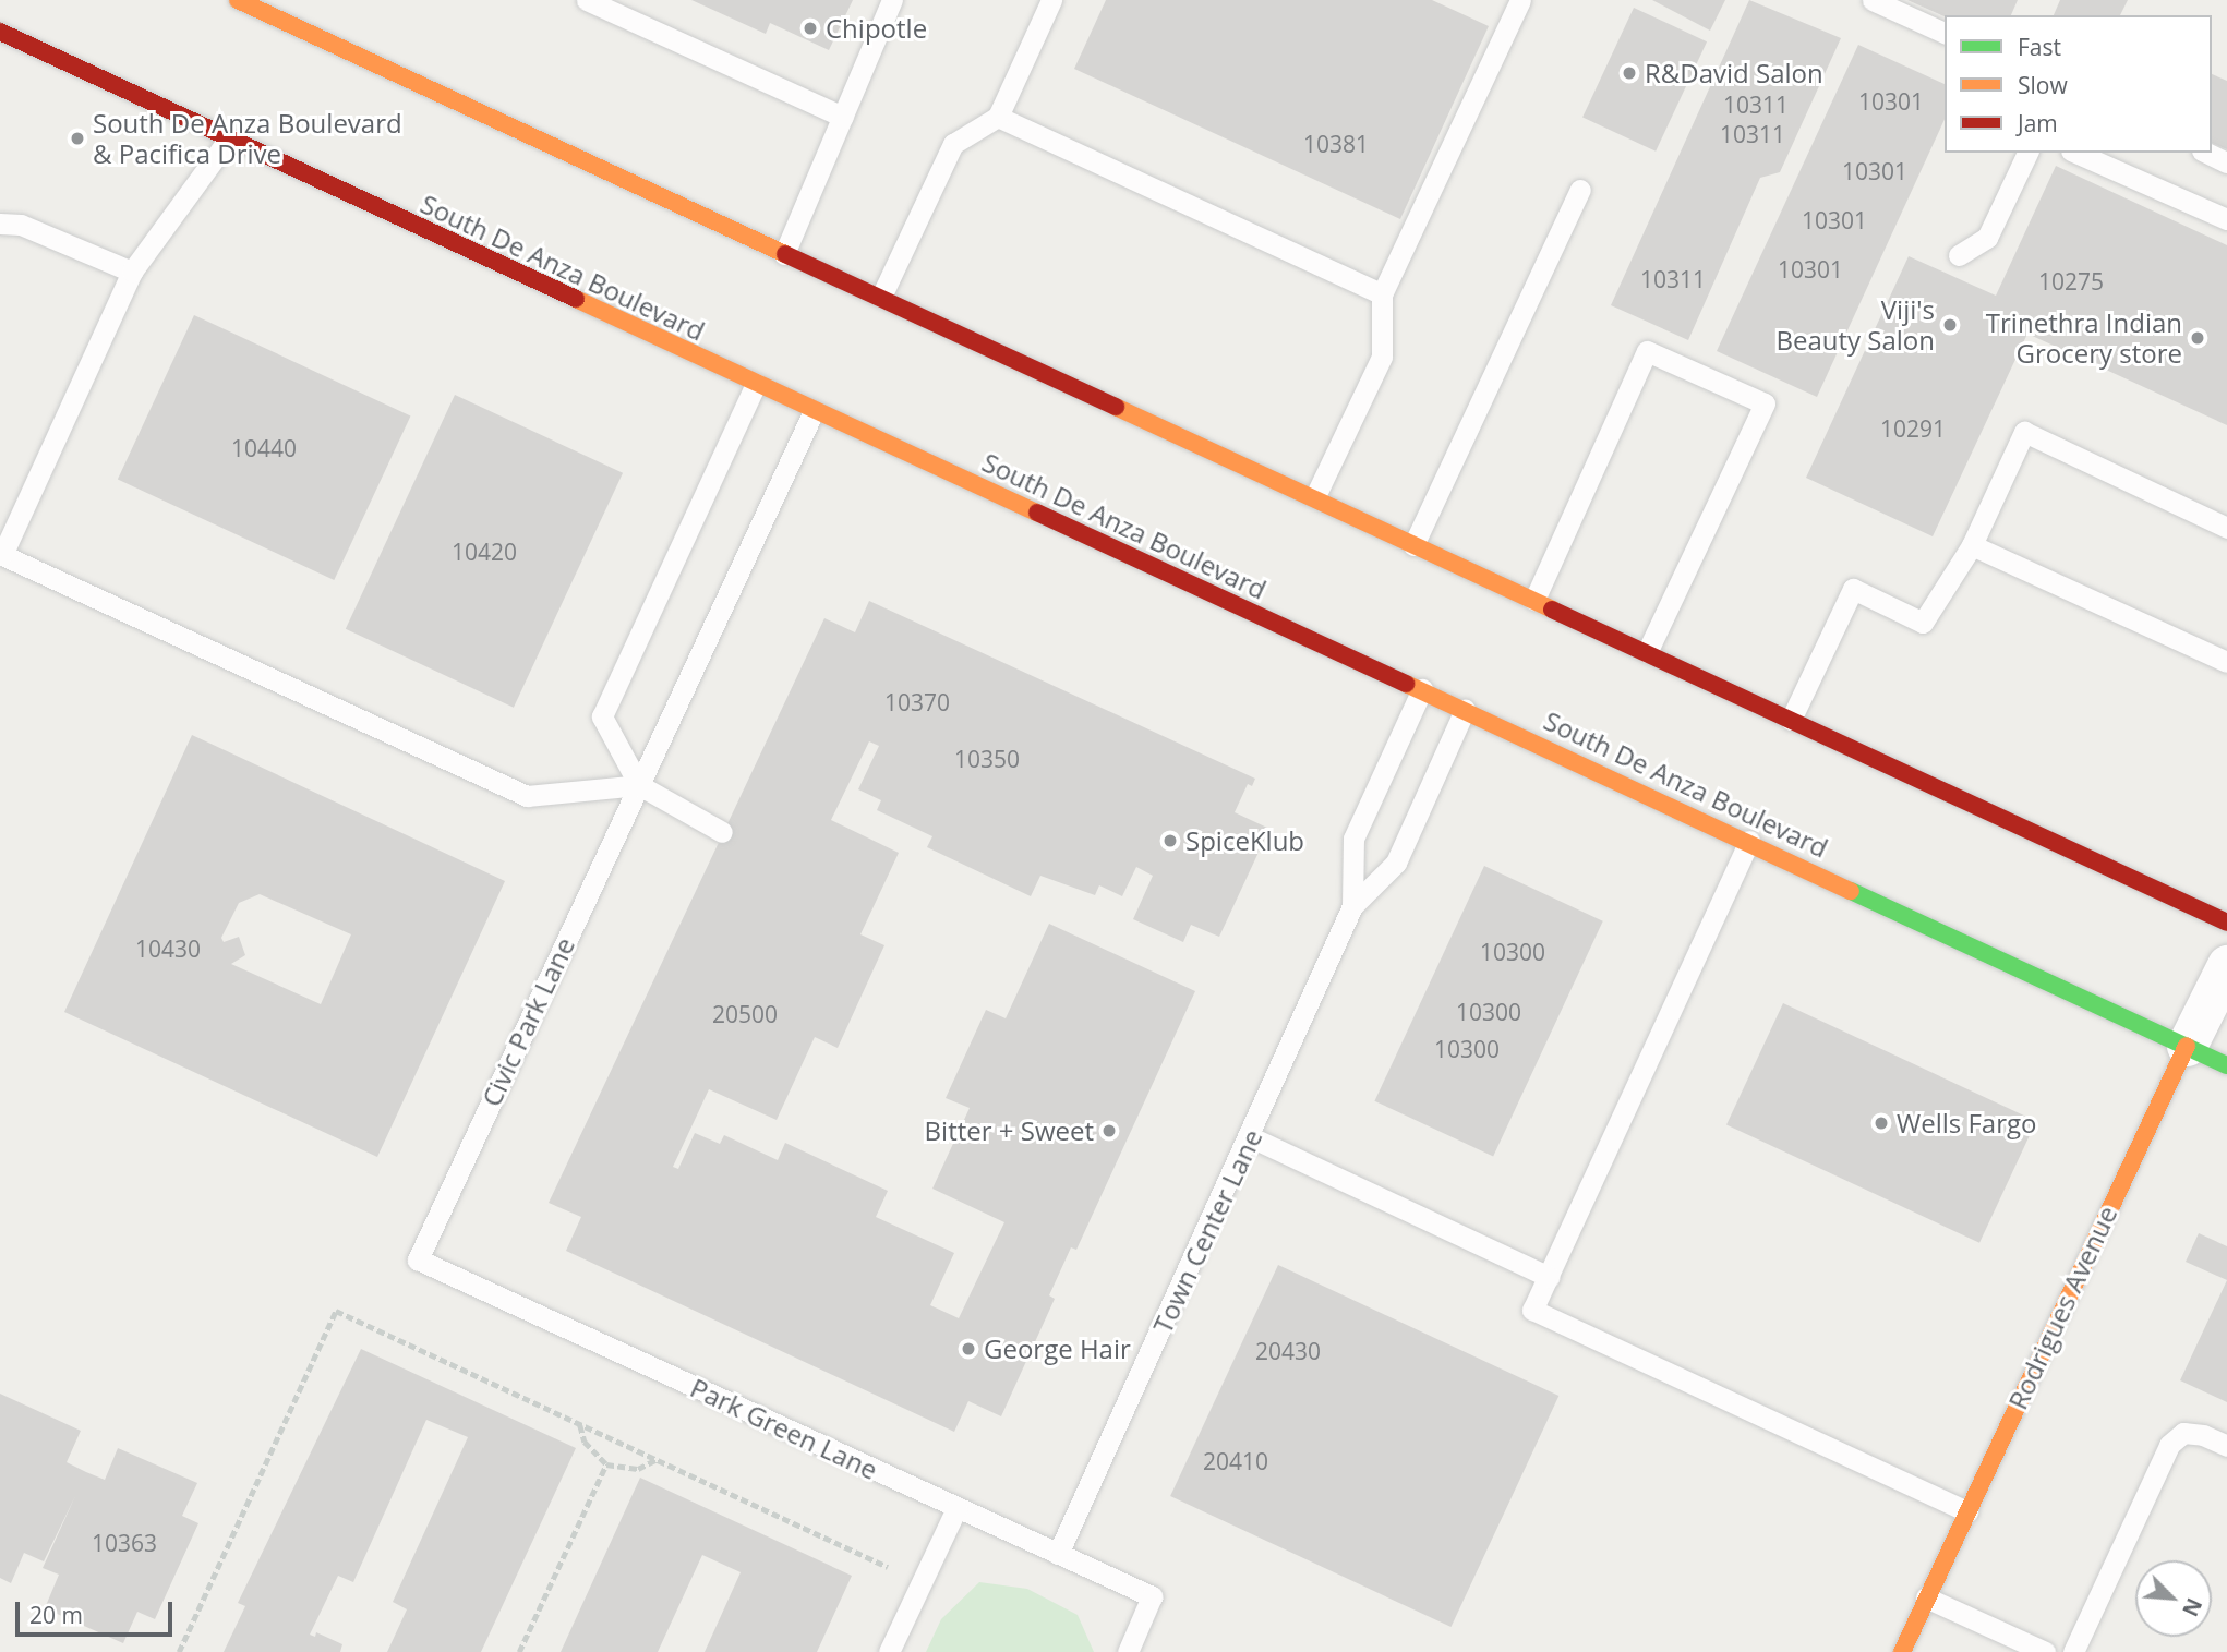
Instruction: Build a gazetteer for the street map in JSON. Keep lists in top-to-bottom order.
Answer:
{
  "streets": {
    "main road": ["South De Anza Boulevard", "Rodrigues Avenue"],
    "lane": ["Civic Park Lane", "Town Center Lane", "Park Green Lane"]
  },
  "crossings": [
    ["South De Anza Boulevard", "Civic Park Lane"],
    ["South De Anza Boulevard", "Town Center Lane"],
    ["South De Anza Boulevard", "Rodrigues Avenue"],
    ["Civic Park Lane", "Park Green Lane"],
    ["Town Center Lane", "Park Green Lane"]
  ],
  "places": [
    "Chipotle",
    "R&David Salon",
    "South De Anza Boulevard & Pacifica Drive",
    "Viji's Beauty Salon",
    "Trinethra Indian Grocery store",
    "SpiceKlub",
    "Wells Fargo",
    "Bitter + Sweet",
    "George Hair"
  ],
  "house_numbers": [
    "10301",
    "10311",
    "10311",
    "10381",
    "10301",
    "10301",
    "10301",
    "10311",
    "10275",
    "10291",
    "10440",
    "10420",
    "10370",
    "10350",
    "10430",
    "10300",
    "10300",
    "20500",
    "10300",
    "20430",
    "20410",
    "10363"
  ],
  "legend": ["Fast", "Slow", "Jam"],
  "scale_bar": "20 m",
  "north": "bottom right"
}
